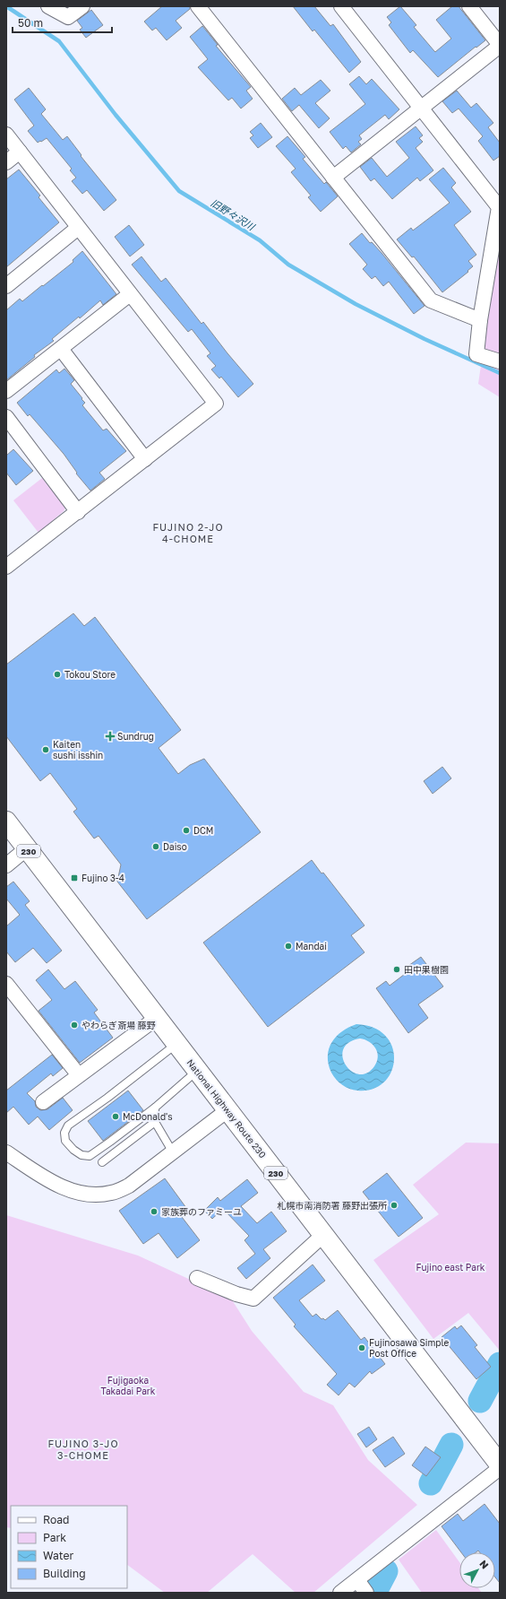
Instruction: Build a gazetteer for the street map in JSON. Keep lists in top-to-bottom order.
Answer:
{
  "streets": {
    "highway": ["230", "National Highway Route 230"]
  },
  "districts": ["FUJINO 2-JO 4-CHOME", "FUJINO 3-JO 3-CHOME"],
  "water": ["旧野々沢川"],
  "parks": ["Fujino east Park", "Fujigaoka Takadai Park"],
  "places": {
    "other": [
      "Tokou Store",
      "Kaiten sushi isshin",
      "DCM",
      "Daiso",
      "Mandai",
      "田中果樹園",
      "やわらぎ斎場 藤野",
      "McDonald's",
      "札幌市南消防署 藤野出張所",
      "家族葬のファミーユ",
      "Fujinosawa Simple Post Office"
    ],
    "health": ["Sundrug"],
    "transit": ["Fujino 3-4"]
  },
  "legend": [
    "Road",
    "Park",
    "Water",
    "Building"
  ],
  "scale_bar": "50 m",
  "north": "top right"
}
